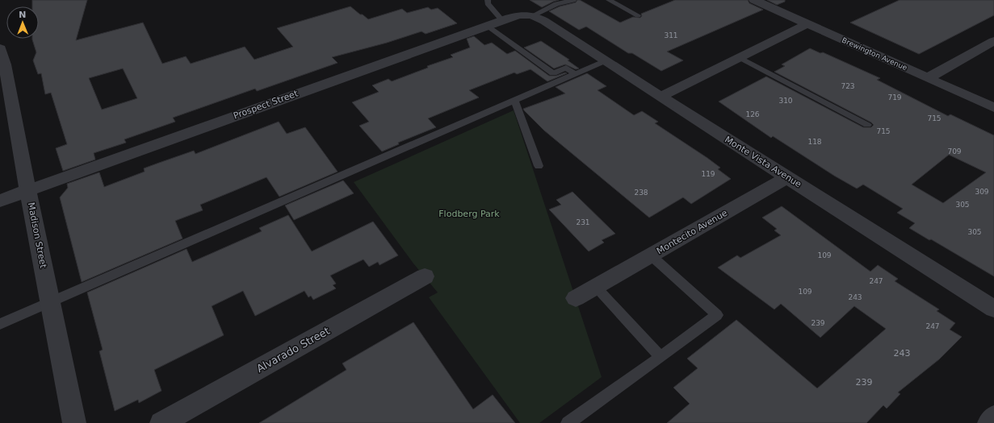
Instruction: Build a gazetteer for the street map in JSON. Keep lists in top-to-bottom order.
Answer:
{
  "streets": {
    "street": [
      "Brewington Avenue",
      "Prospect Street",
      "Monte Vista Avenue",
      "Montecito Avenue",
      "Madison Street",
      "Alvarado Street"
    ]
  },
  "crossings": [
    ["Prospect Street", "Monte Vista Avenue"],
    ["Prospect Street", "Madison Street"],
    ["Monte Vista Avenue", "Montecito Avenue"]
  ],
  "parks": ["Flodberg Park"],
  "house_numbers": [
    "311",
    "723",
    "719",
    "310",
    "126",
    "715",
    "715",
    "118",
    "709",
    "119",
    "309",
    "238",
    "305",
    "231",
    "305",
    "109",
    "247",
    "109",
    "243",
    "239",
    "247",
    "243",
    "239"
  ],
  "north": "top"
}
